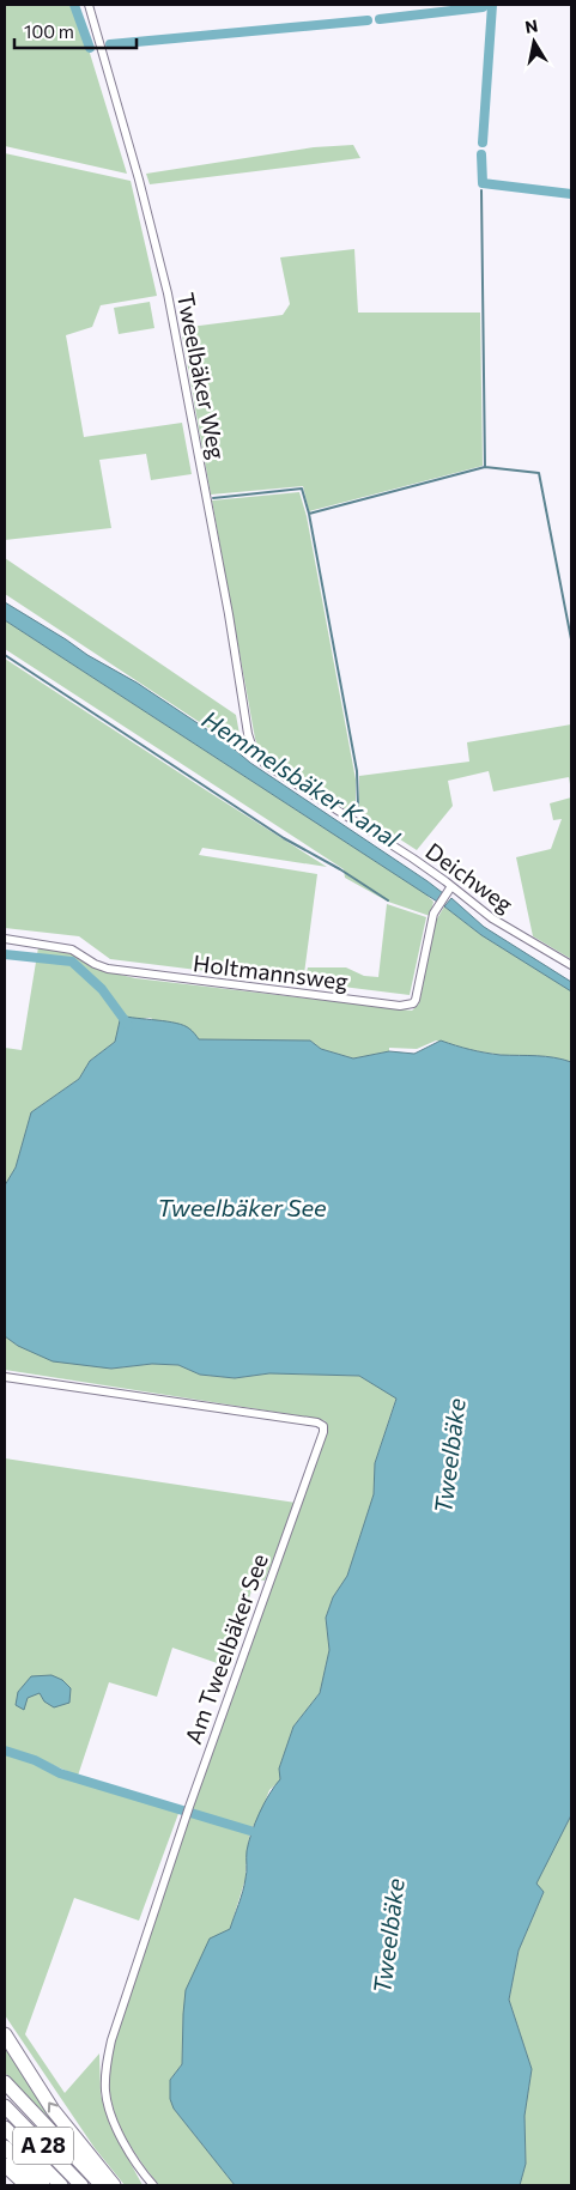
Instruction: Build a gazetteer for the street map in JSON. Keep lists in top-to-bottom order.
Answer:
{
  "streets": {
    "highway": ["A 28"],
    "street": [
      "Tweelbäker Weg",
      "Deichweg",
      "Holtmannsweg",
      "Am Tweelbäker See"
    ]
  },
  "crossings": [
    ["Tweelbäker Weg", "Deichweg"],
    ["Deichweg", "Holtmannsweg"]
  ],
  "water": ["Hemmelsbäker Kanal", "Tweelbäker See", "Tweelbäke"],
  "scale_bar": "100 m",
  "north": "top"
}
